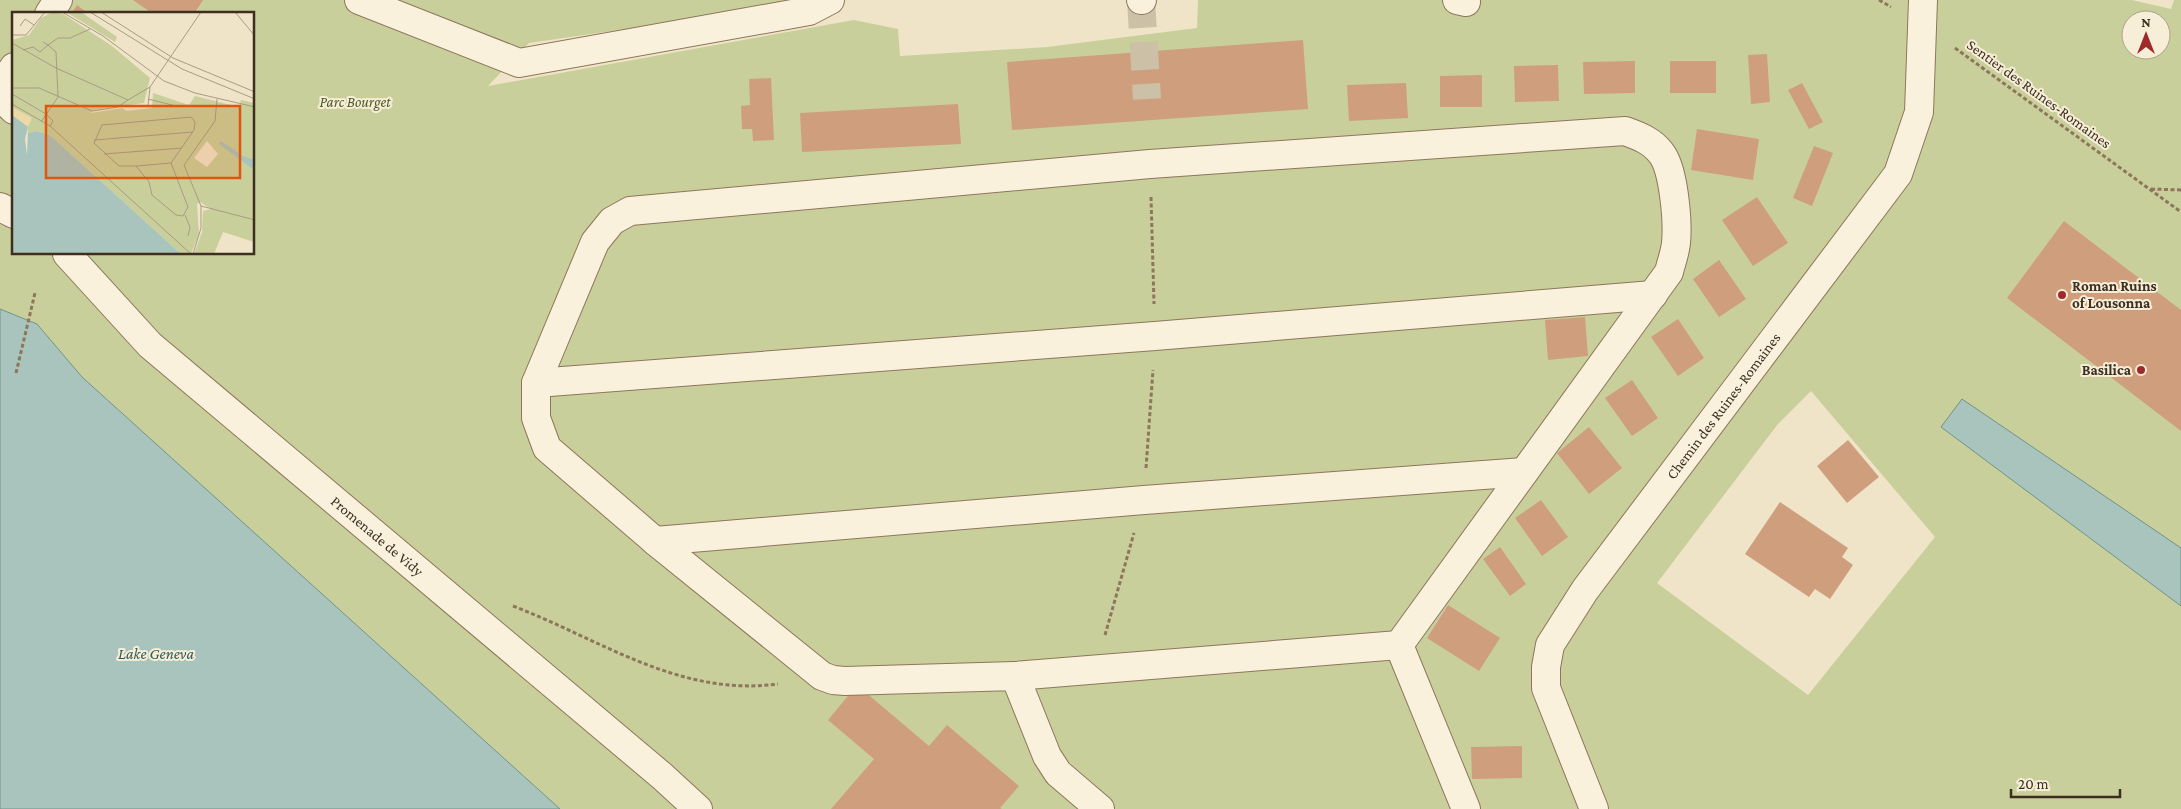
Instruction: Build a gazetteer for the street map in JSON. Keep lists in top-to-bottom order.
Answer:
{
  "streets": {
    "street": ["Chemin des Ruines-Romaines", "Promenade de Vidy"],
    "path": ["Sentier des Ruines-Romaines"]
  },
  "crossings": [
    ["Sentier des Ruines-Romaines", "Chemin des Ruines-Romaines"]
  ],
  "water": ["Lake Geneva"],
  "parks": ["Parc Bourget"],
  "places": ["Roman Ruins of Lousonna", "Basilica"],
  "scale_bar": "20 m",
  "north": "top"
}
